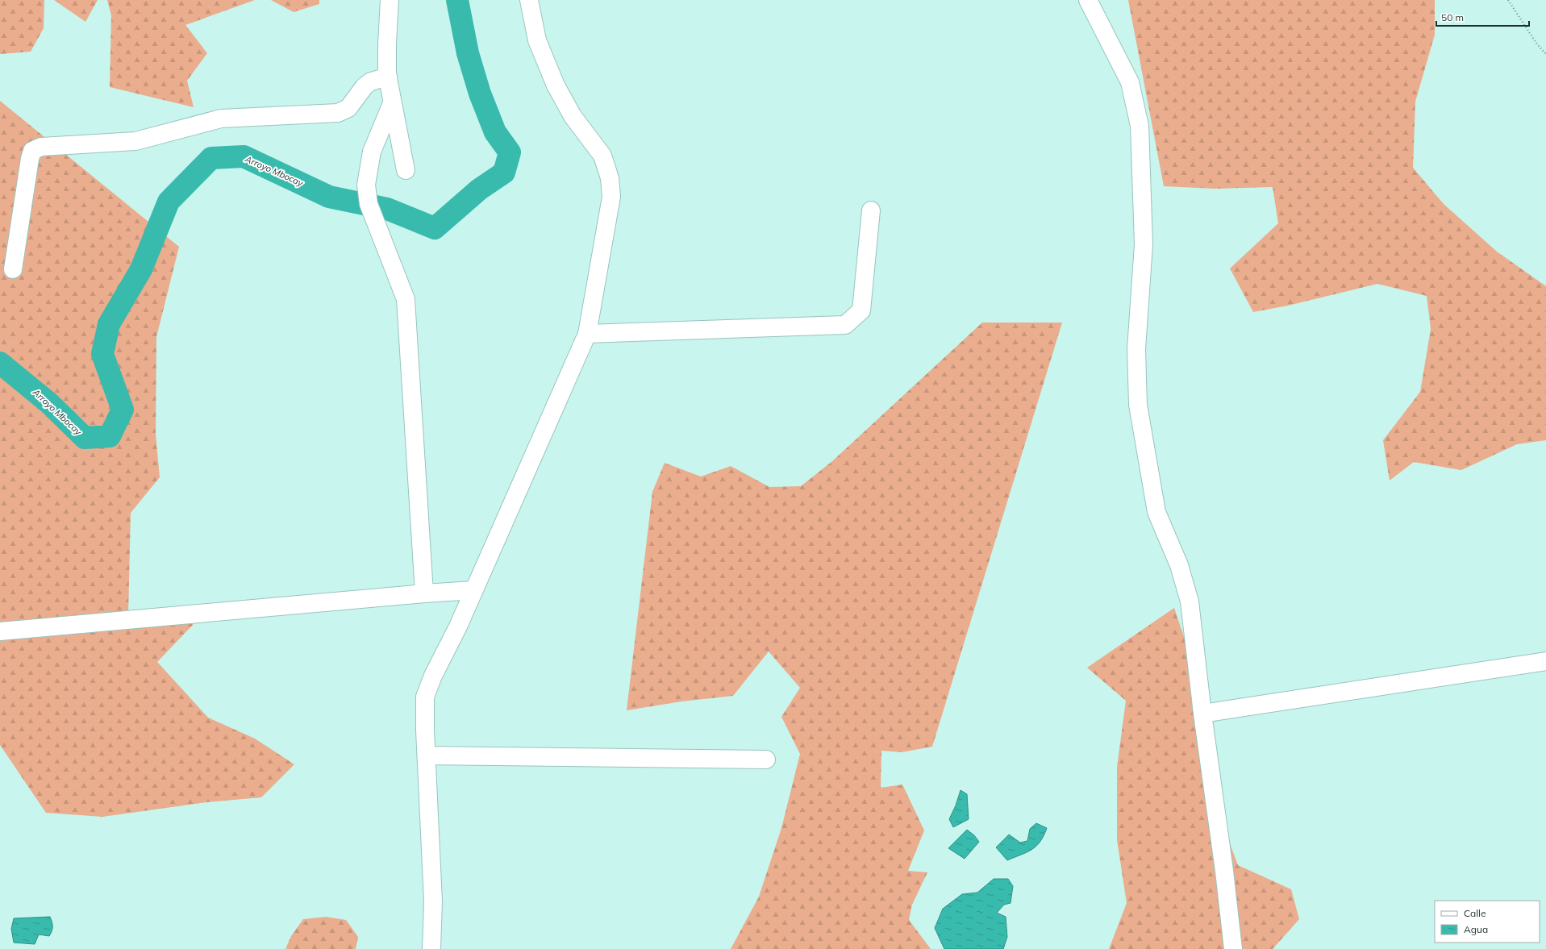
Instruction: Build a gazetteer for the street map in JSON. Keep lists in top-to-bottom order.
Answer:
{
  "water": ["Arroyo Mbocay"],
  "legend": ["Calle", "Agua"],
  "scale_bar": "50 m"
}
